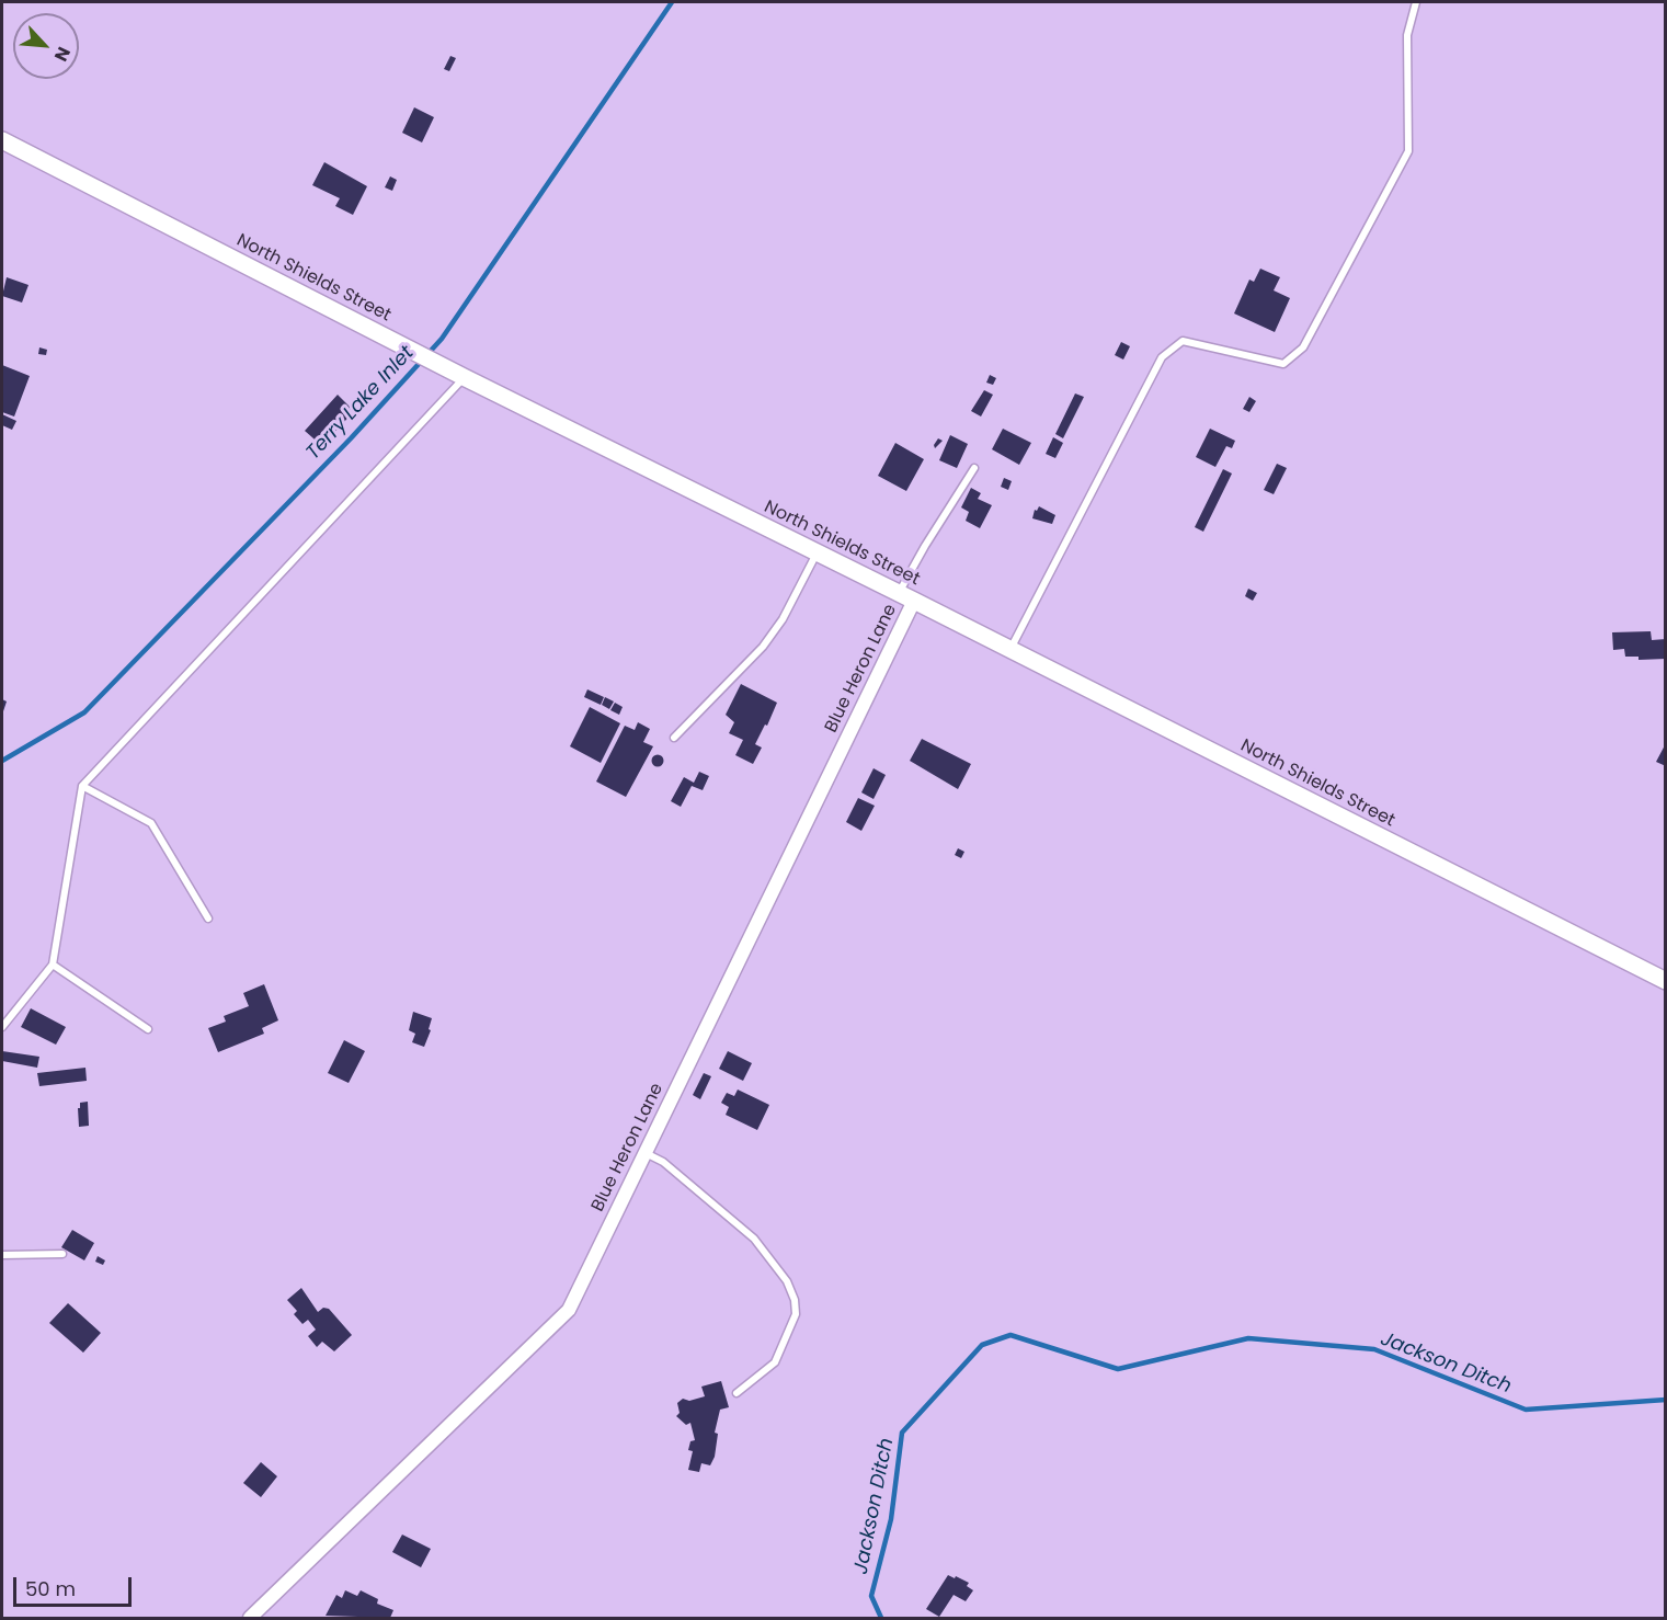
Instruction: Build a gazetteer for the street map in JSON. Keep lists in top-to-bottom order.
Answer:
{
  "streets": {
    "street": ["North Shields Street", "Blue Heron Lane"]
  },
  "crossings": [
    ["North Shields Street", "Blue Heron Lane"]
  ],
  "water": ["Terry Lake Inlet", "Jackson Ditch"],
  "scale_bar": "50 m",
  "north": "bottom right"
}
